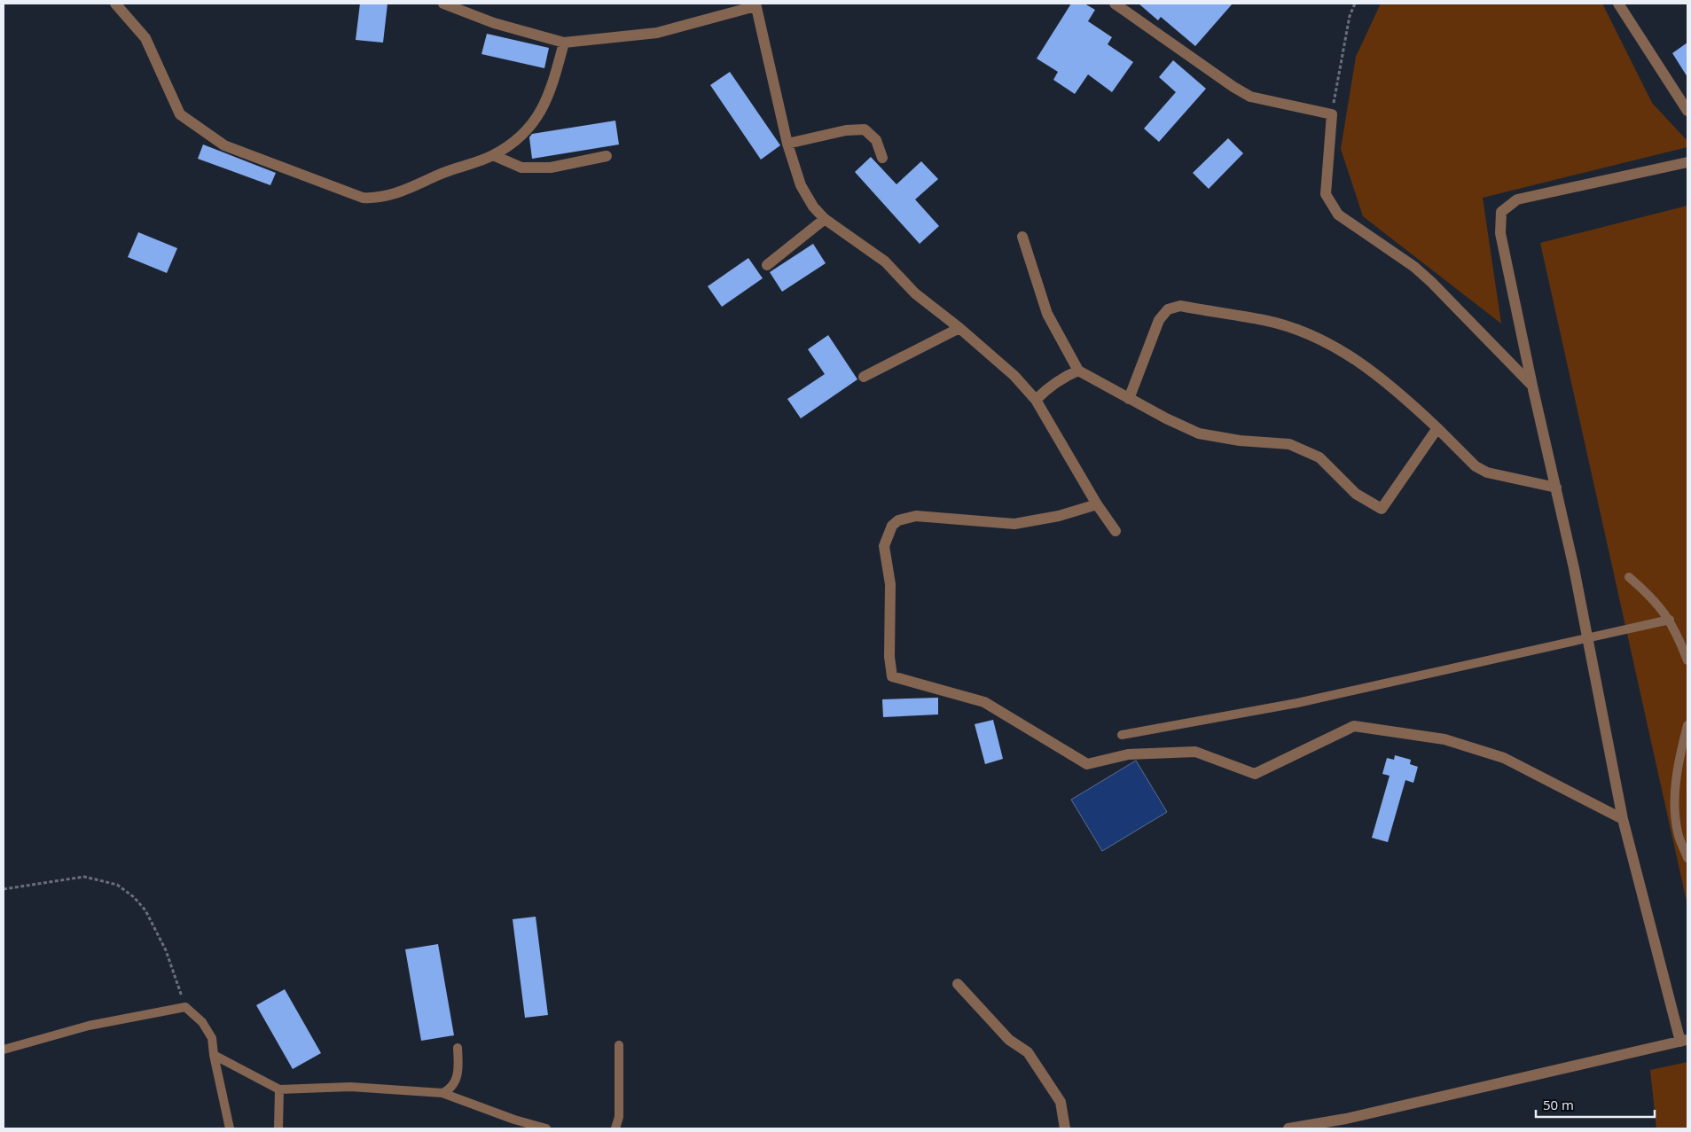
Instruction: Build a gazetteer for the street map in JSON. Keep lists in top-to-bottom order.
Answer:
{
  "scale_bar": "50 m"
}
